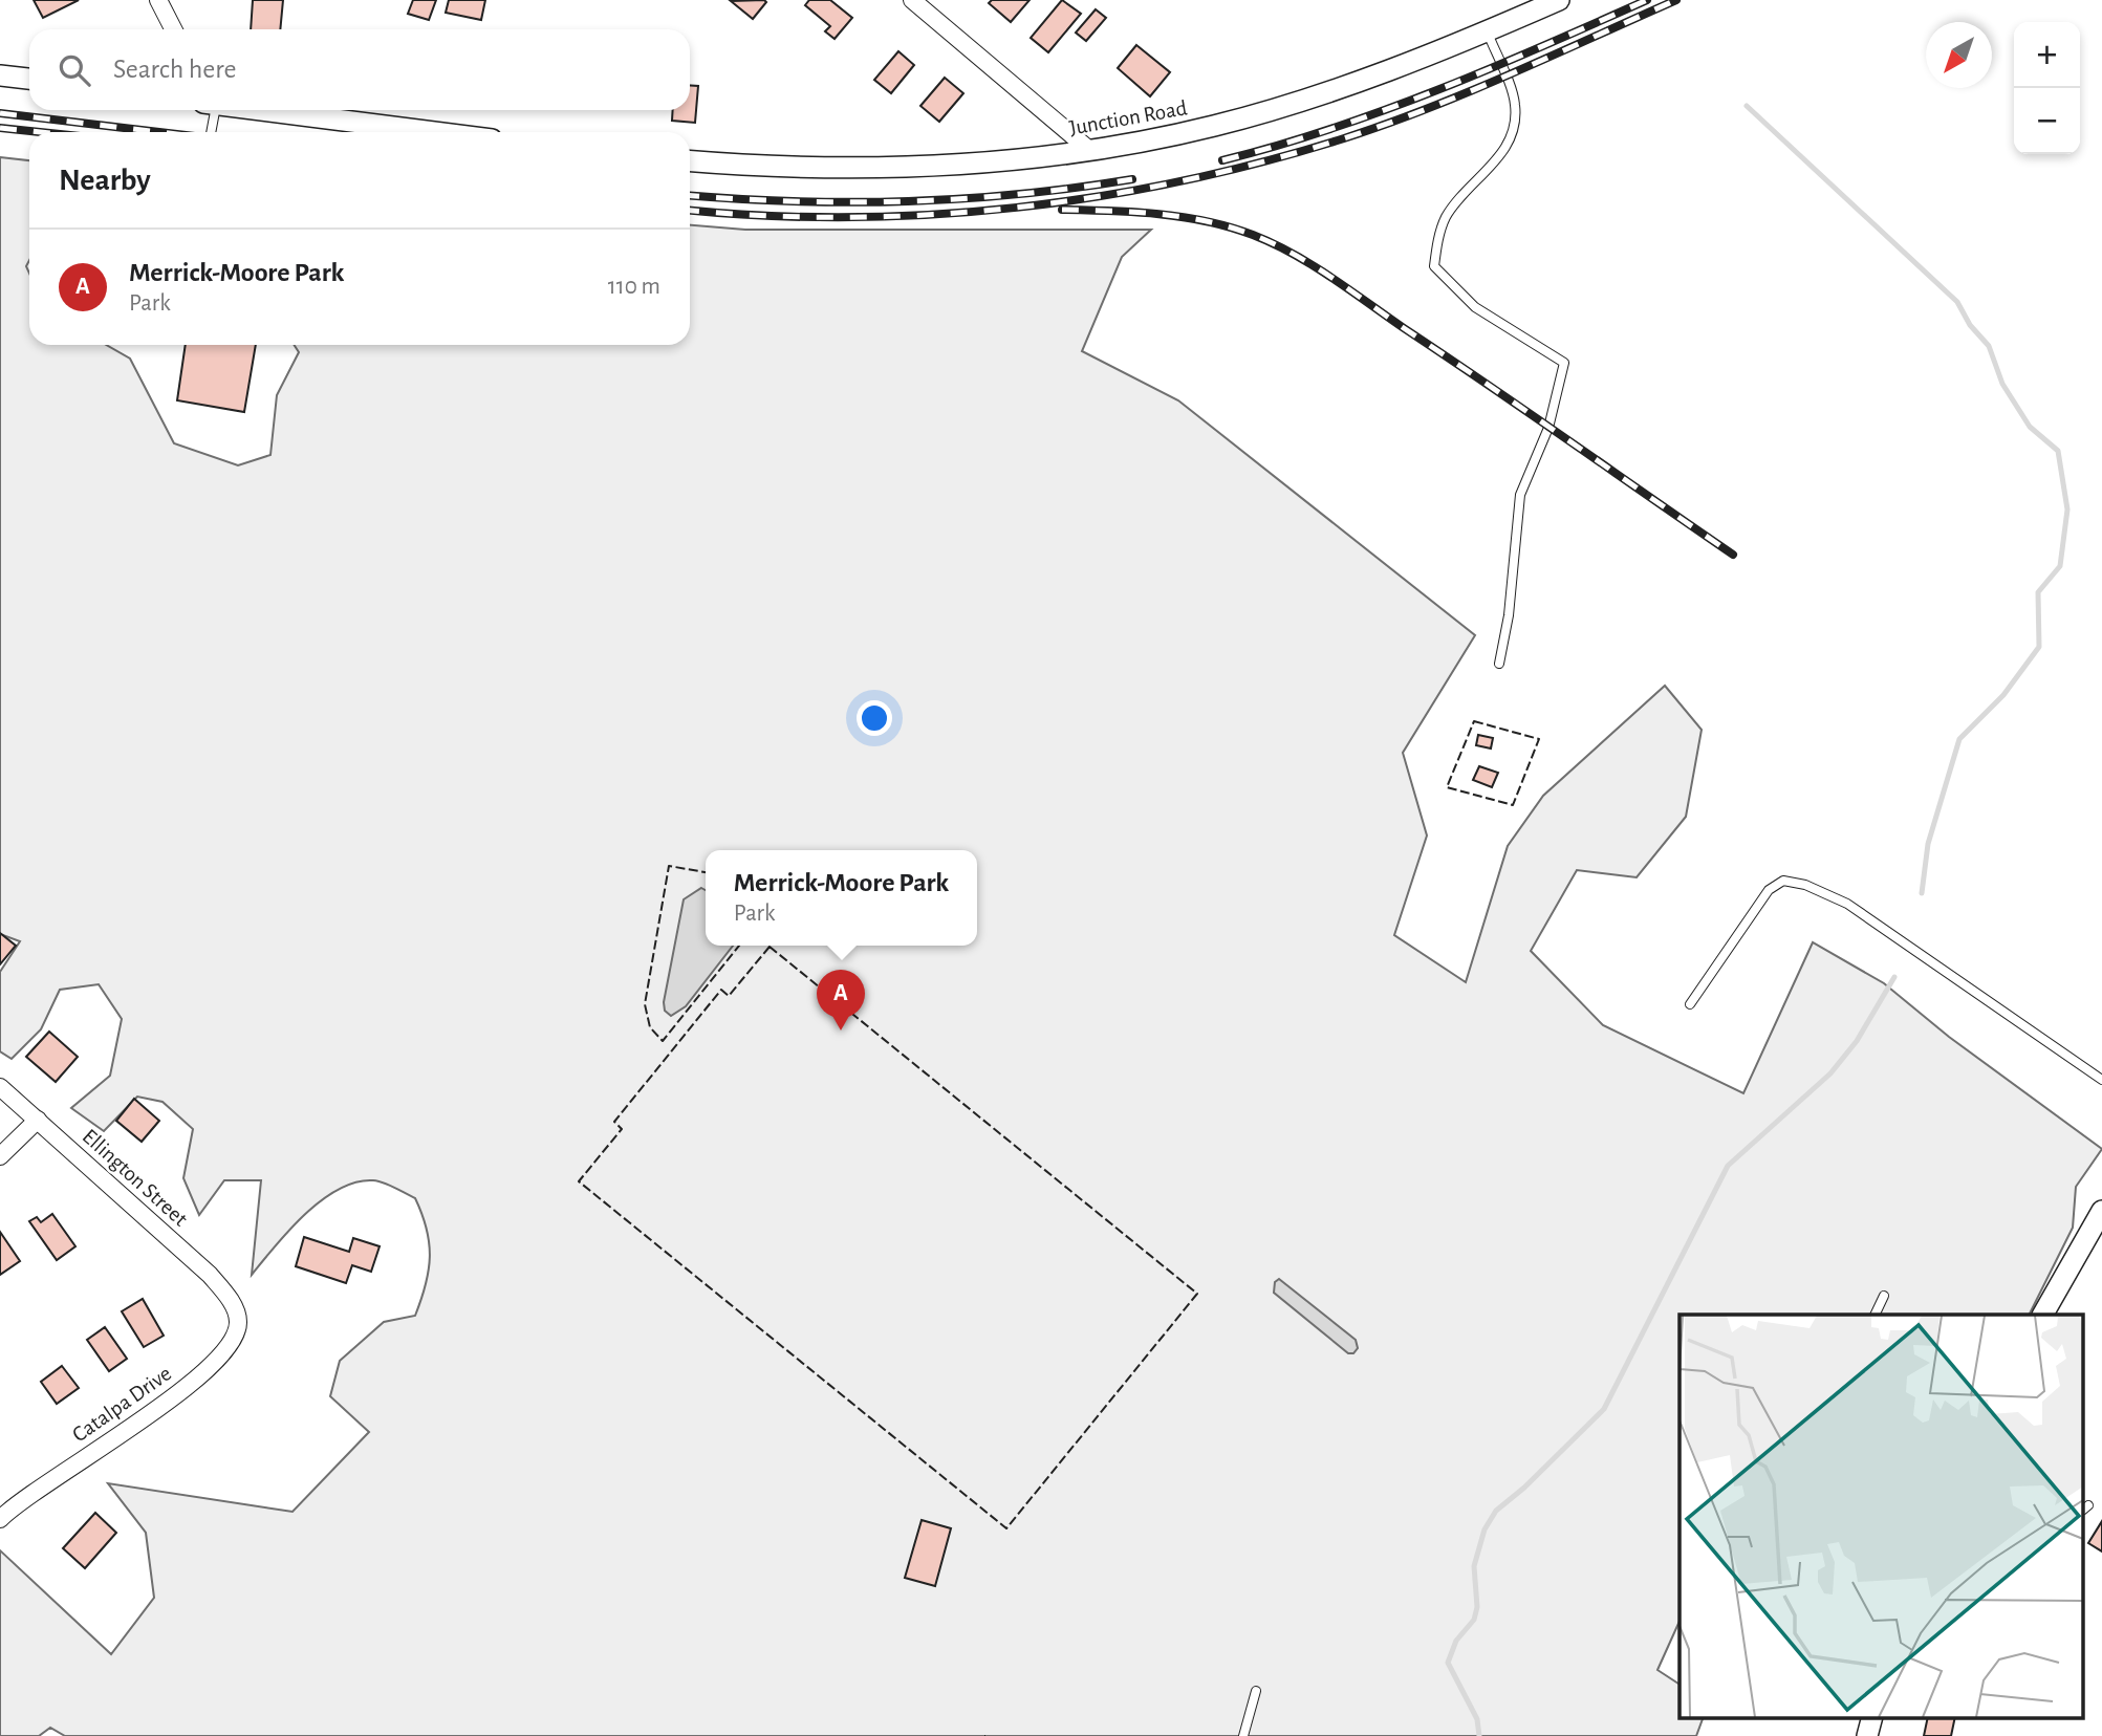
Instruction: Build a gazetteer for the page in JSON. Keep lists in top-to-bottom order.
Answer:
{
  "streets": {
    "street": ["Junction Road", "Ellington Street", "Catalpa Drive"]
  },
  "crossings": [
    ["Ellington Street", "Catalpa Drive"]
  ],
  "north": "bottom left",
  "page": {
    "map_buttons": ["+", "−"],
    "search": "Search here",
    "heading": "Nearby",
    "list": [
      {
        "mark": "A",
        "name": "Merrick-Moore Park",
        "note": "Park",
        "value": "110 m"
      }
    ],
    "popup": ["Merrick-Moore Park", "Park"],
    "pins": "A"
  }
}
